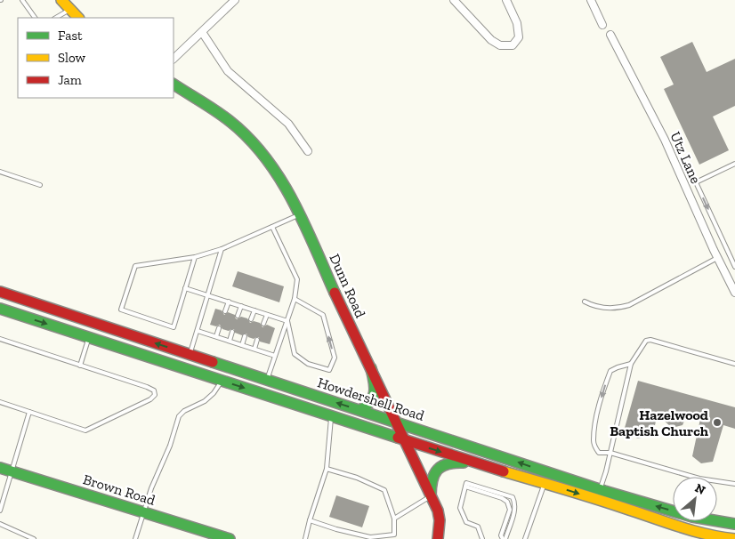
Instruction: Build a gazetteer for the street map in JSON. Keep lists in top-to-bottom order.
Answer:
{
  "streets": {
    "main road": ["Dunn Road", "Howdershell Road", "Brown Road"],
    "street": ["Utz Lane"]
  },
  "crossings": [
    ["Dunn Road", "Howdershell Road"]
  ],
  "places": ["Hazelwood Baptish Church"],
  "legend": ["Fast", "Slow", "Jam"],
  "north": "top right"
}
